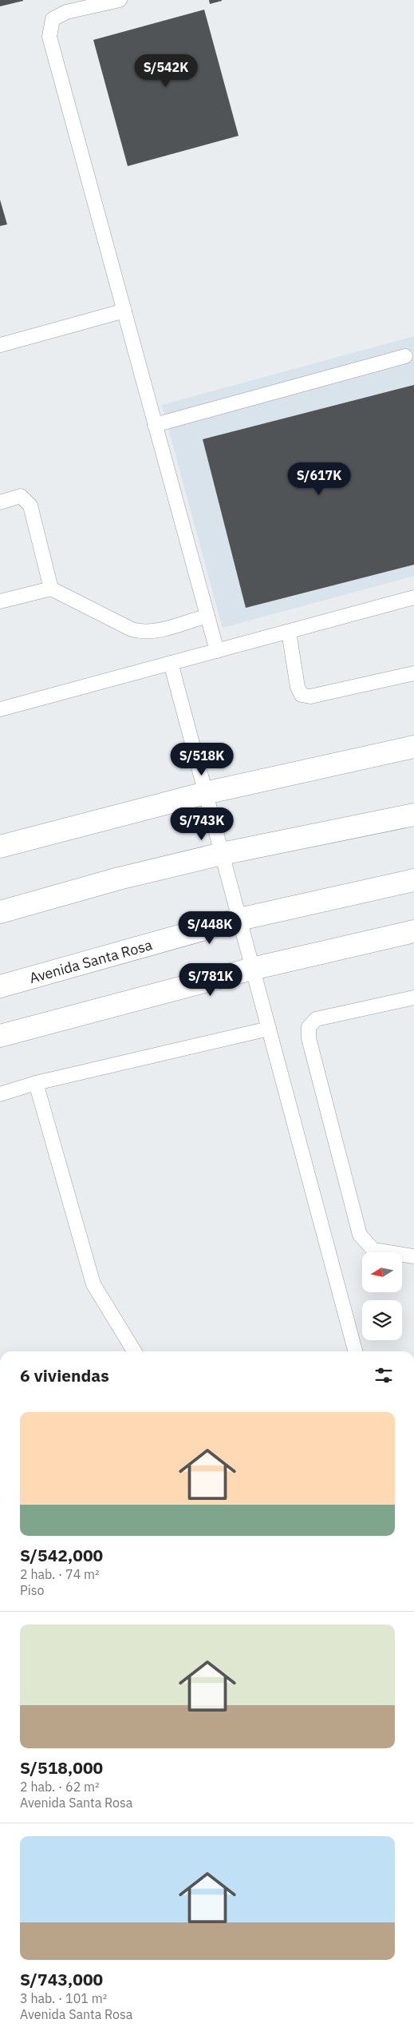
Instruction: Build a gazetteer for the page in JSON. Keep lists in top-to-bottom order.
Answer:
{
  "streets": {
    "street": ["Avenida Santa Rosa"]
  },
  "north": "left",
  "page": {
    "price": [
      "S/542K",
      "S/617K",
      "S/518K",
      "S/743K",
      "S/448K",
      "S/781K"
    ],
    "heading": "6 viviendas",
    "list": [
      {
        "name": "S/542,000",
        "note": "2 hab. · 74 m² · Piso"
      },
      {
        "name": "S/518,000",
        "note": "2 hab. · 62 m² · Avenida Santa Rosa"
      },
      {
        "name": "S/743,000",
        "note": "3 hab. · 101 m² · Avenida Santa Rosa"
      }
    ]
  }
}
